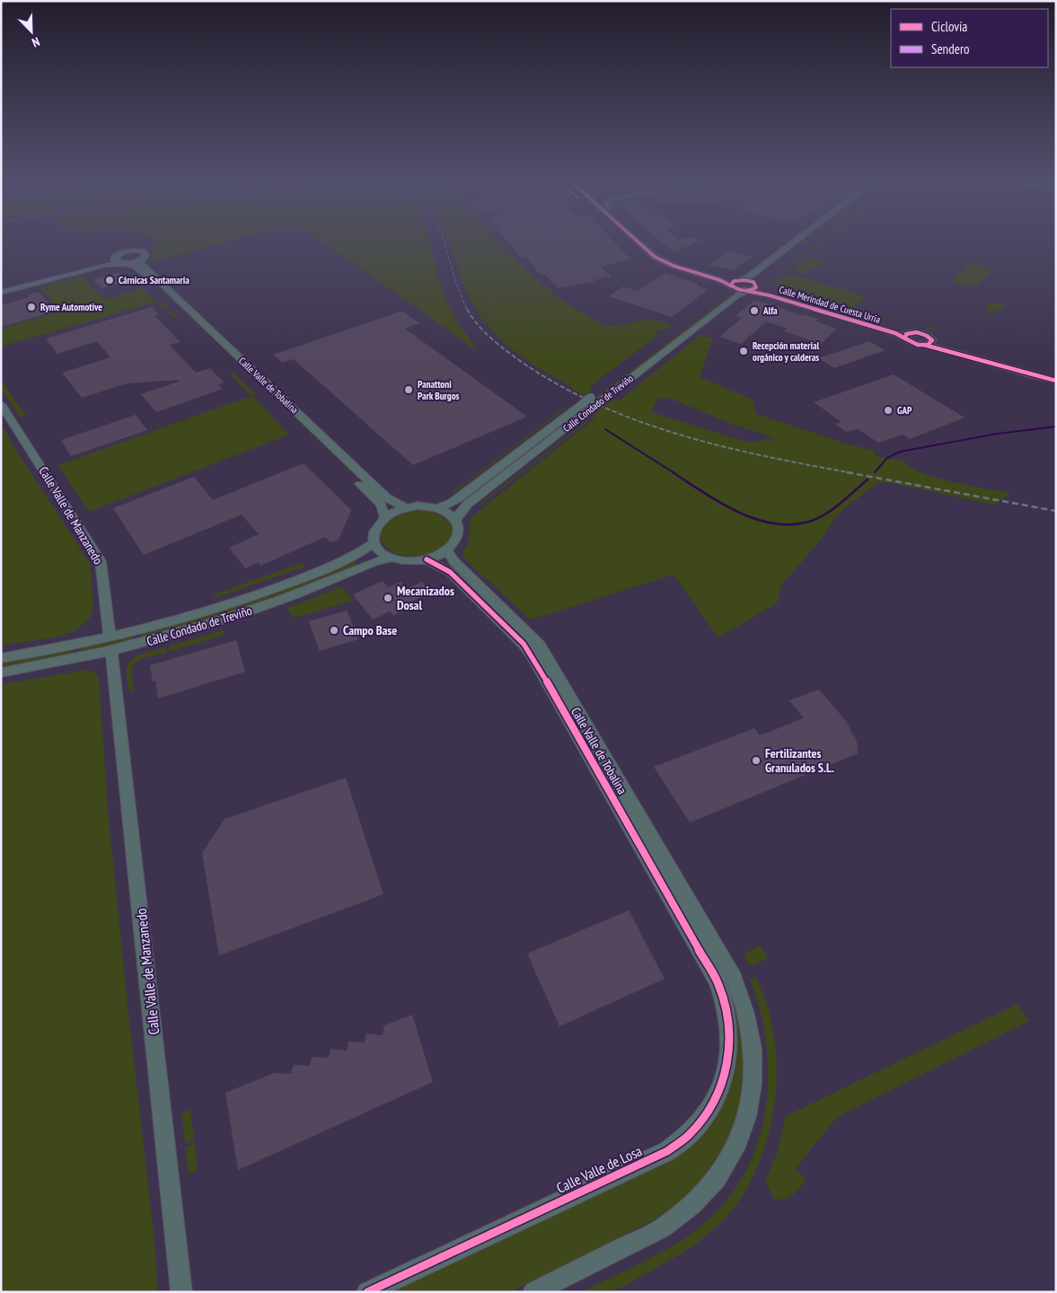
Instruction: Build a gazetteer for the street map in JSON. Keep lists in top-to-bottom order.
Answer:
{
  "streets": {
    "street": [
      "Calle Merindad de Cuesta Urria",
      "Calle Valle de Tobalina",
      "Calle Condado de Treviño",
      "Calle Valle de Manzanedo",
      "Calle Valle de Losa"
    ]
  },
  "crossings": [
    ["Calle Merindad de Cuesta Urria", "Calle Condado de Treviño"],
    ["Calle Valle de Tobalina", "Calle Condado de Treviño"],
    ["Calle Valle de Tobalina", "Calle Valle de Losa"],
    ["Calle Condado de Treviño", "Calle Valle de Manzanedo"]
  ],
  "places": [
    "Cárnicas Santamaría",
    "Ryme Automotive",
    "Alfa",
    "Recepción material orgánico y calderas",
    "Panattoni Park Burgos",
    "GAP",
    "Mecanizados Dosal",
    "Campo Base",
    "Fertilizantes Granulados S.L."
  ],
  "legend": ["Ciclovía", "Sendero"],
  "north": "bottom right"
}
